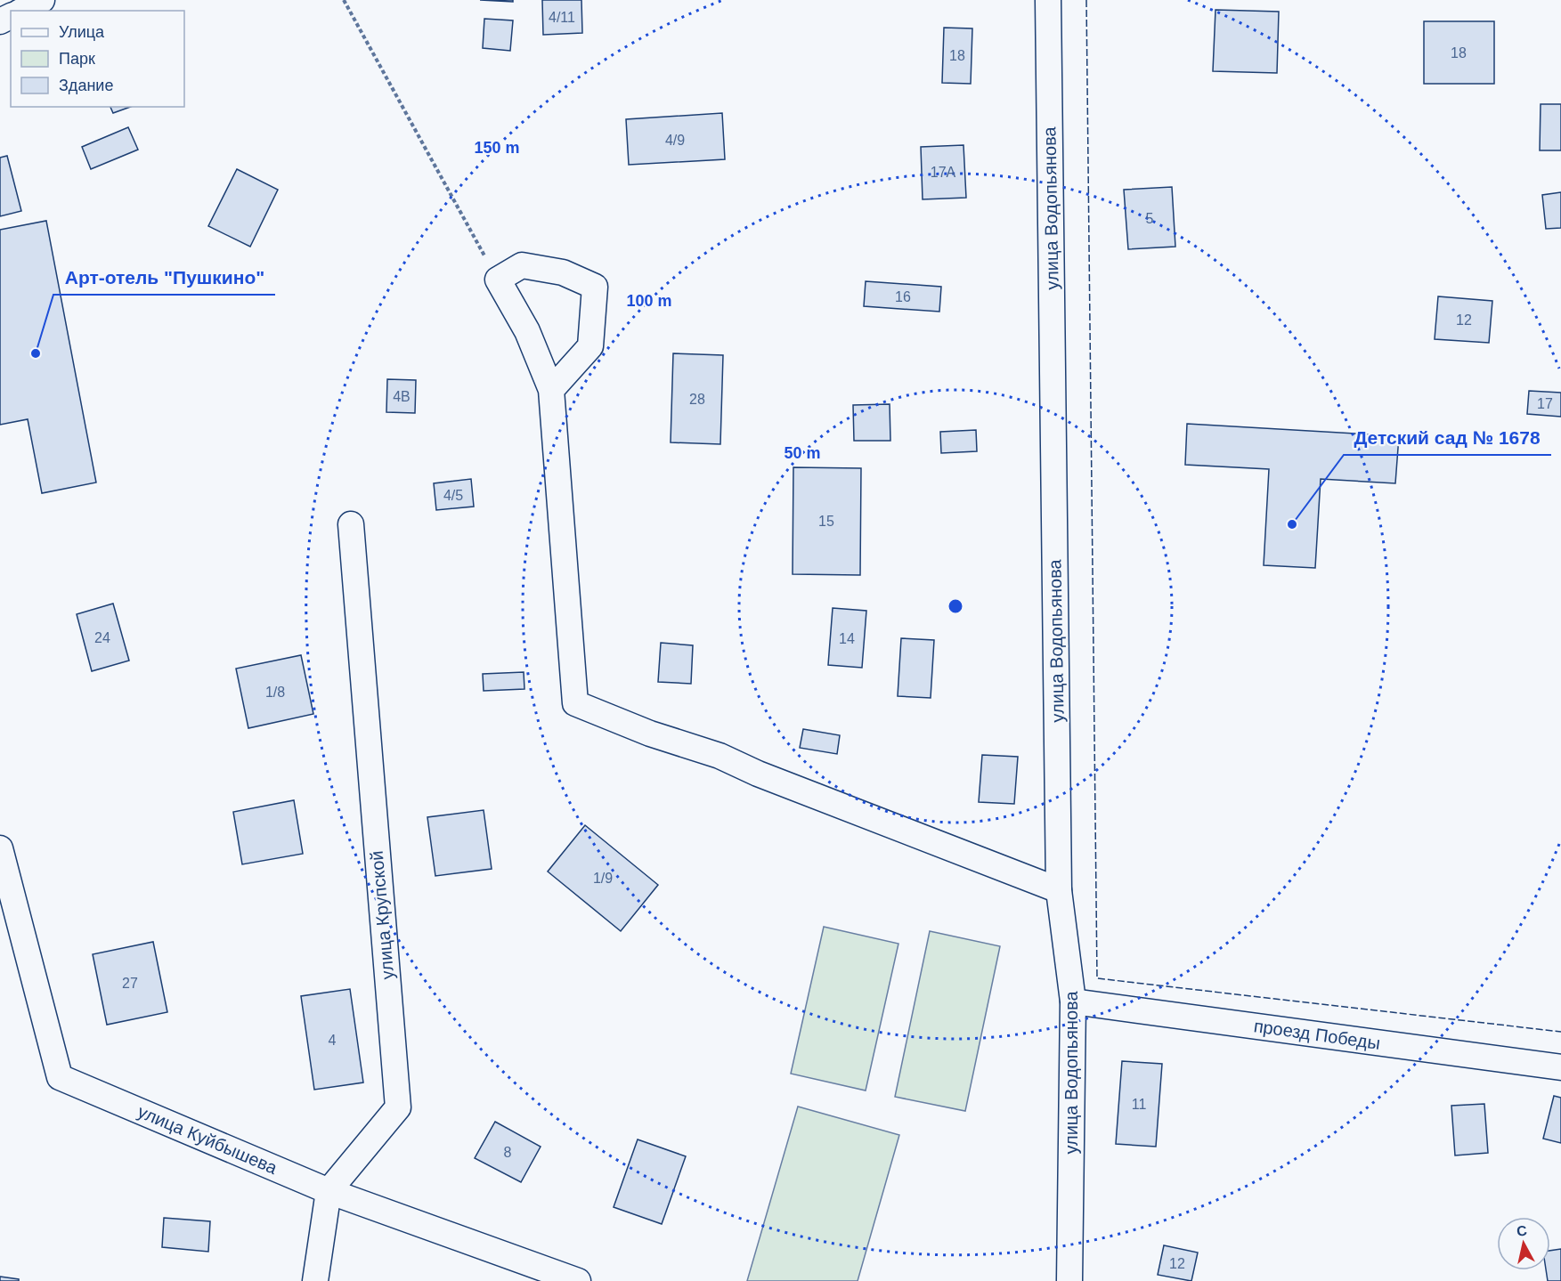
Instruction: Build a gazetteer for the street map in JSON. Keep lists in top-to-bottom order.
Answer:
{
  "streets": {
    "street": [
      "улица Водопьянова",
      "улица Крупской",
      "проезд Победы",
      "улица Куйбышева"
    ]
  },
  "crossings": [
    ["улица Водопьянова", "проезд Победы"],
    ["улица Крупской", "улица Куйбышева"]
  ],
  "places": ["Арт-отель \"Пушкино\"", "Детский сад № 1678"],
  "house_numbers": [
    "4/11",
    "18",
    "18",
    "4/9",
    "17А",
    "5",
    "16",
    "12",
    "4В",
    "28",
    "17",
    "4/5",
    "15",
    "24",
    "14",
    "1/8",
    "1/9",
    "27",
    "4",
    "11",
    "8",
    "12"
  ],
  "legend": ["Улица", "Парк", "Здание"],
  "north": "top",
  "rings": ["150 m", "100 m", "50 m"]
}
